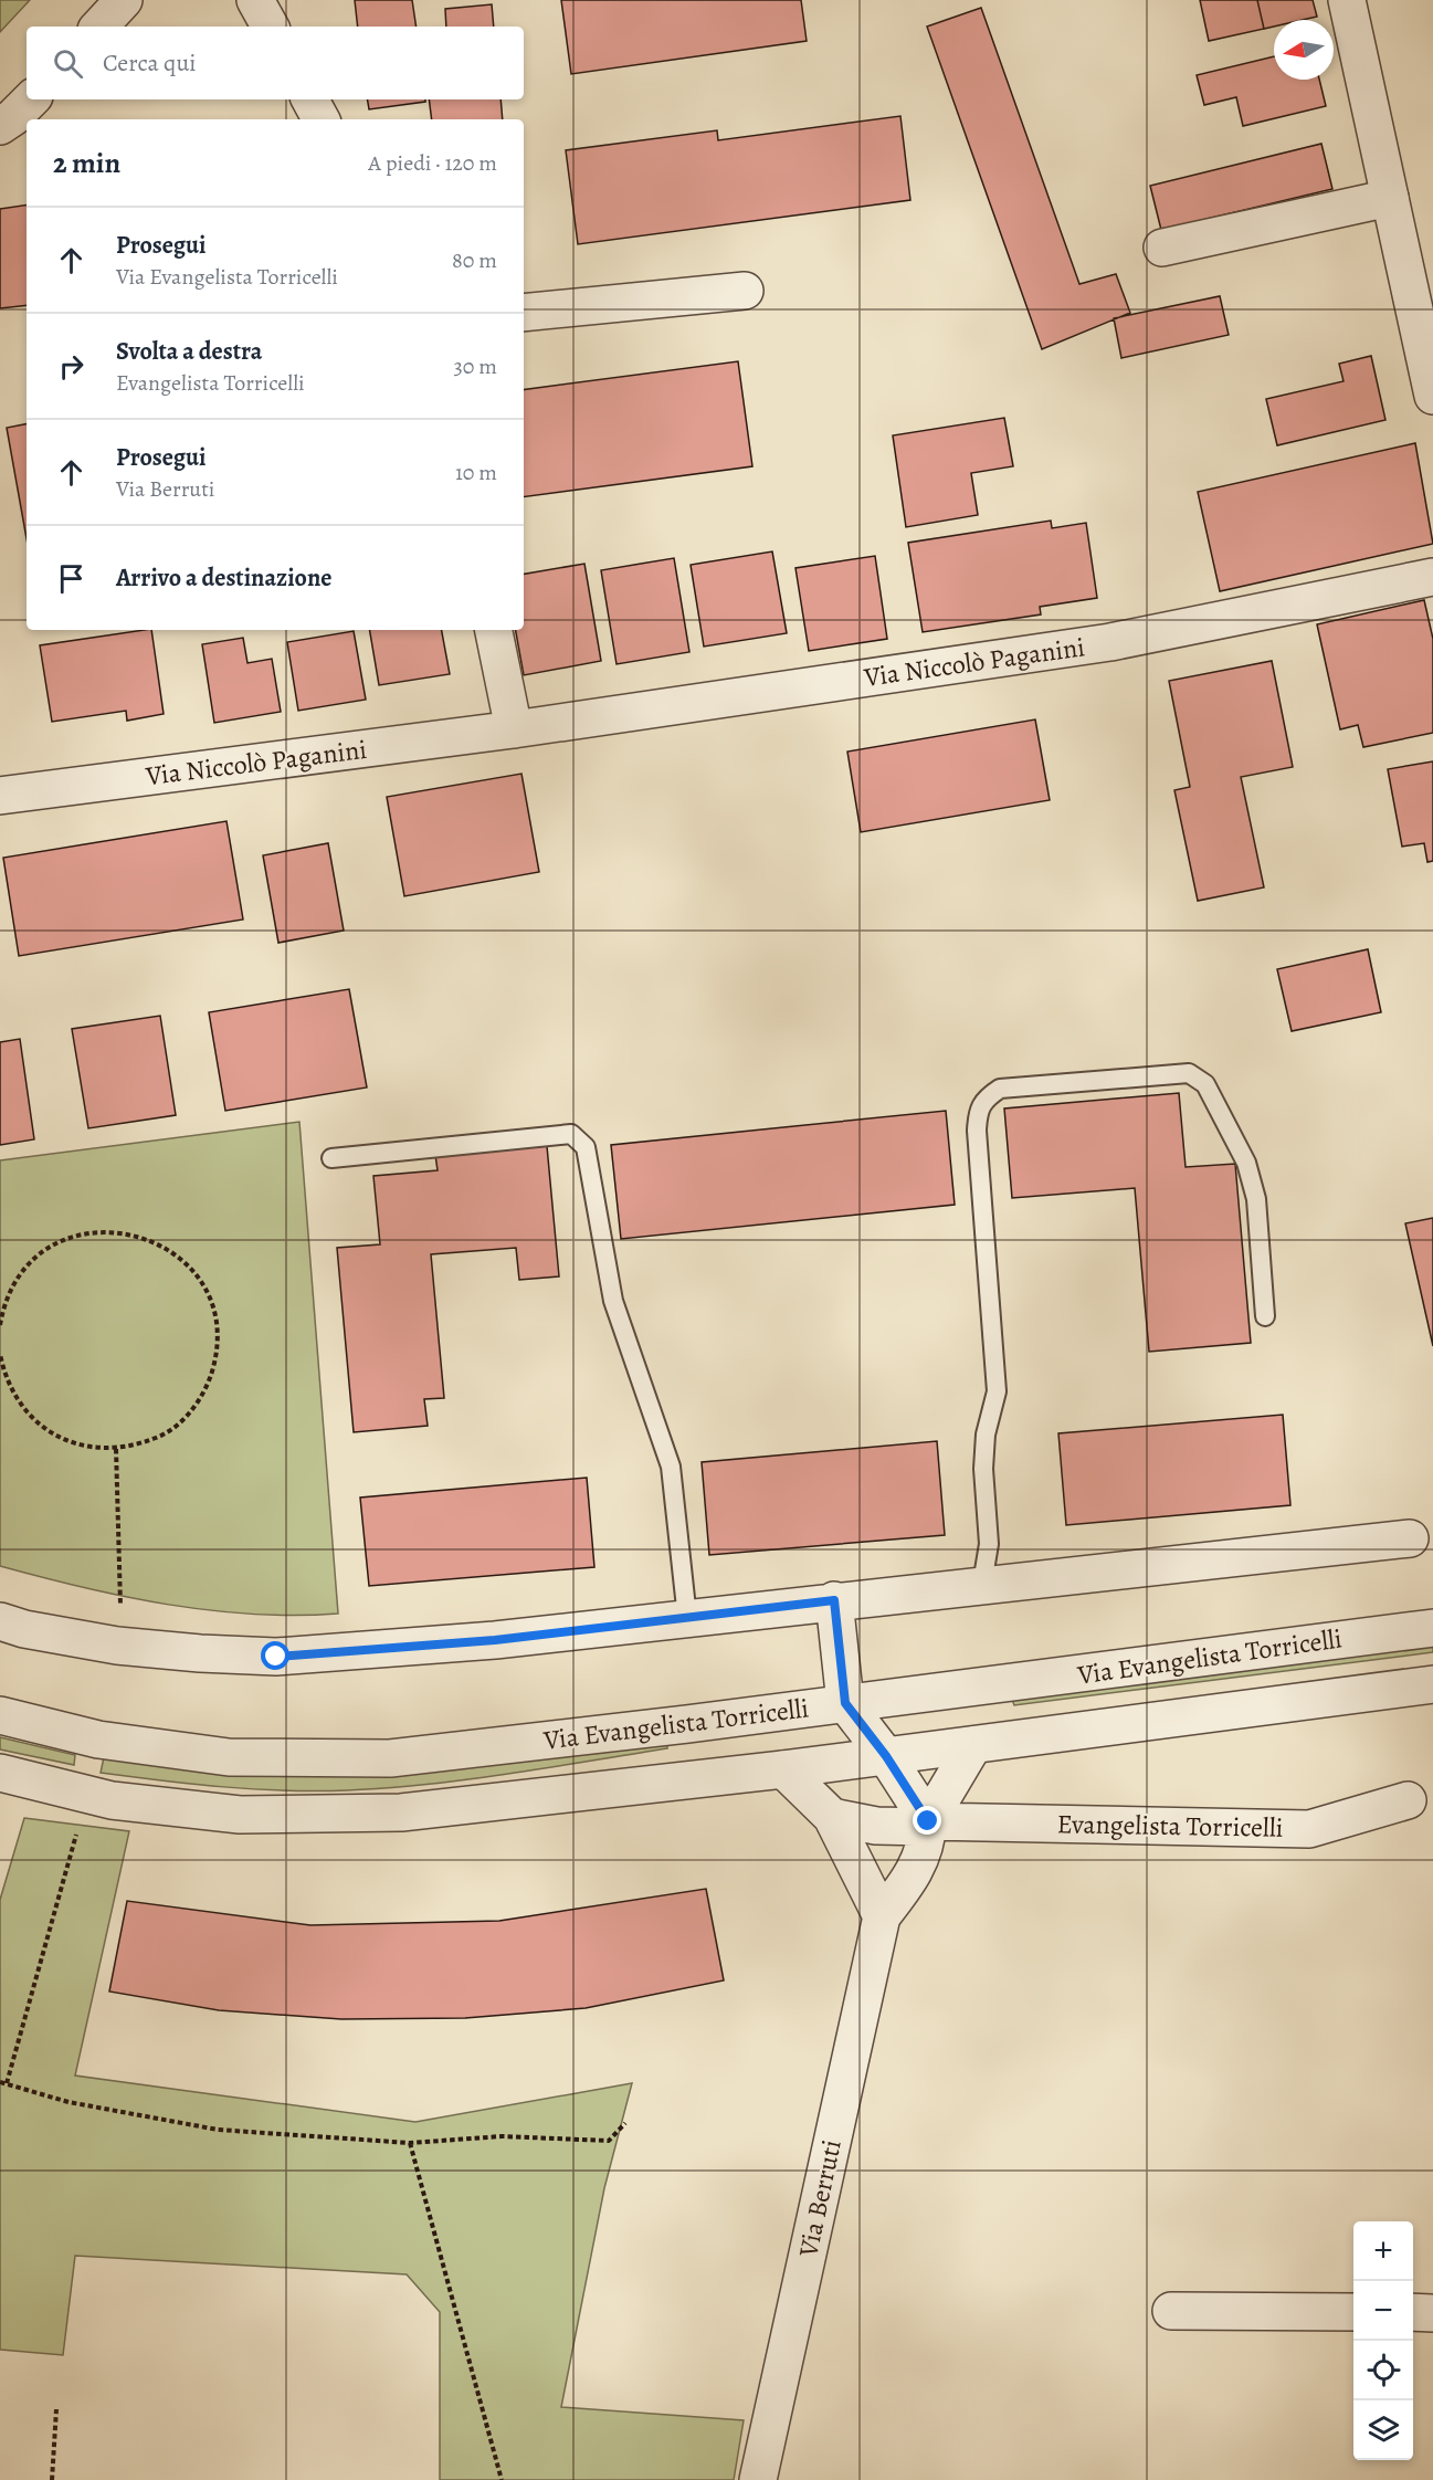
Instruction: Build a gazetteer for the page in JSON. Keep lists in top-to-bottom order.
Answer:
{
  "streets": {
    "street": [
      "Via Niccolò Paganini",
      "Via Evangelista Torricelli",
      "Evangelista Torricelli",
      "Via Berruti"
    ]
  },
  "crossings": [
    ["Via Evangelista Torricelli", "Via Berruti"],
    ["Evangelista Torricelli", "Via Berruti"]
  ],
  "north": "left",
  "page": {
    "search": "Cerca qui",
    "heading": ["2 min", "A piedi · 120 m"],
    "list": [
      ["Prosegui", "Via Evangelista Torricelli", "80 m"],
      ["Svolta a destra", "Evangelista Torricelli", "30 m"],
      ["Prosegui", "Via Berruti", "10 m"],
      "Arrivo a destinazione"
    ],
    "map_buttons": ["+", "−"]
  }
}
